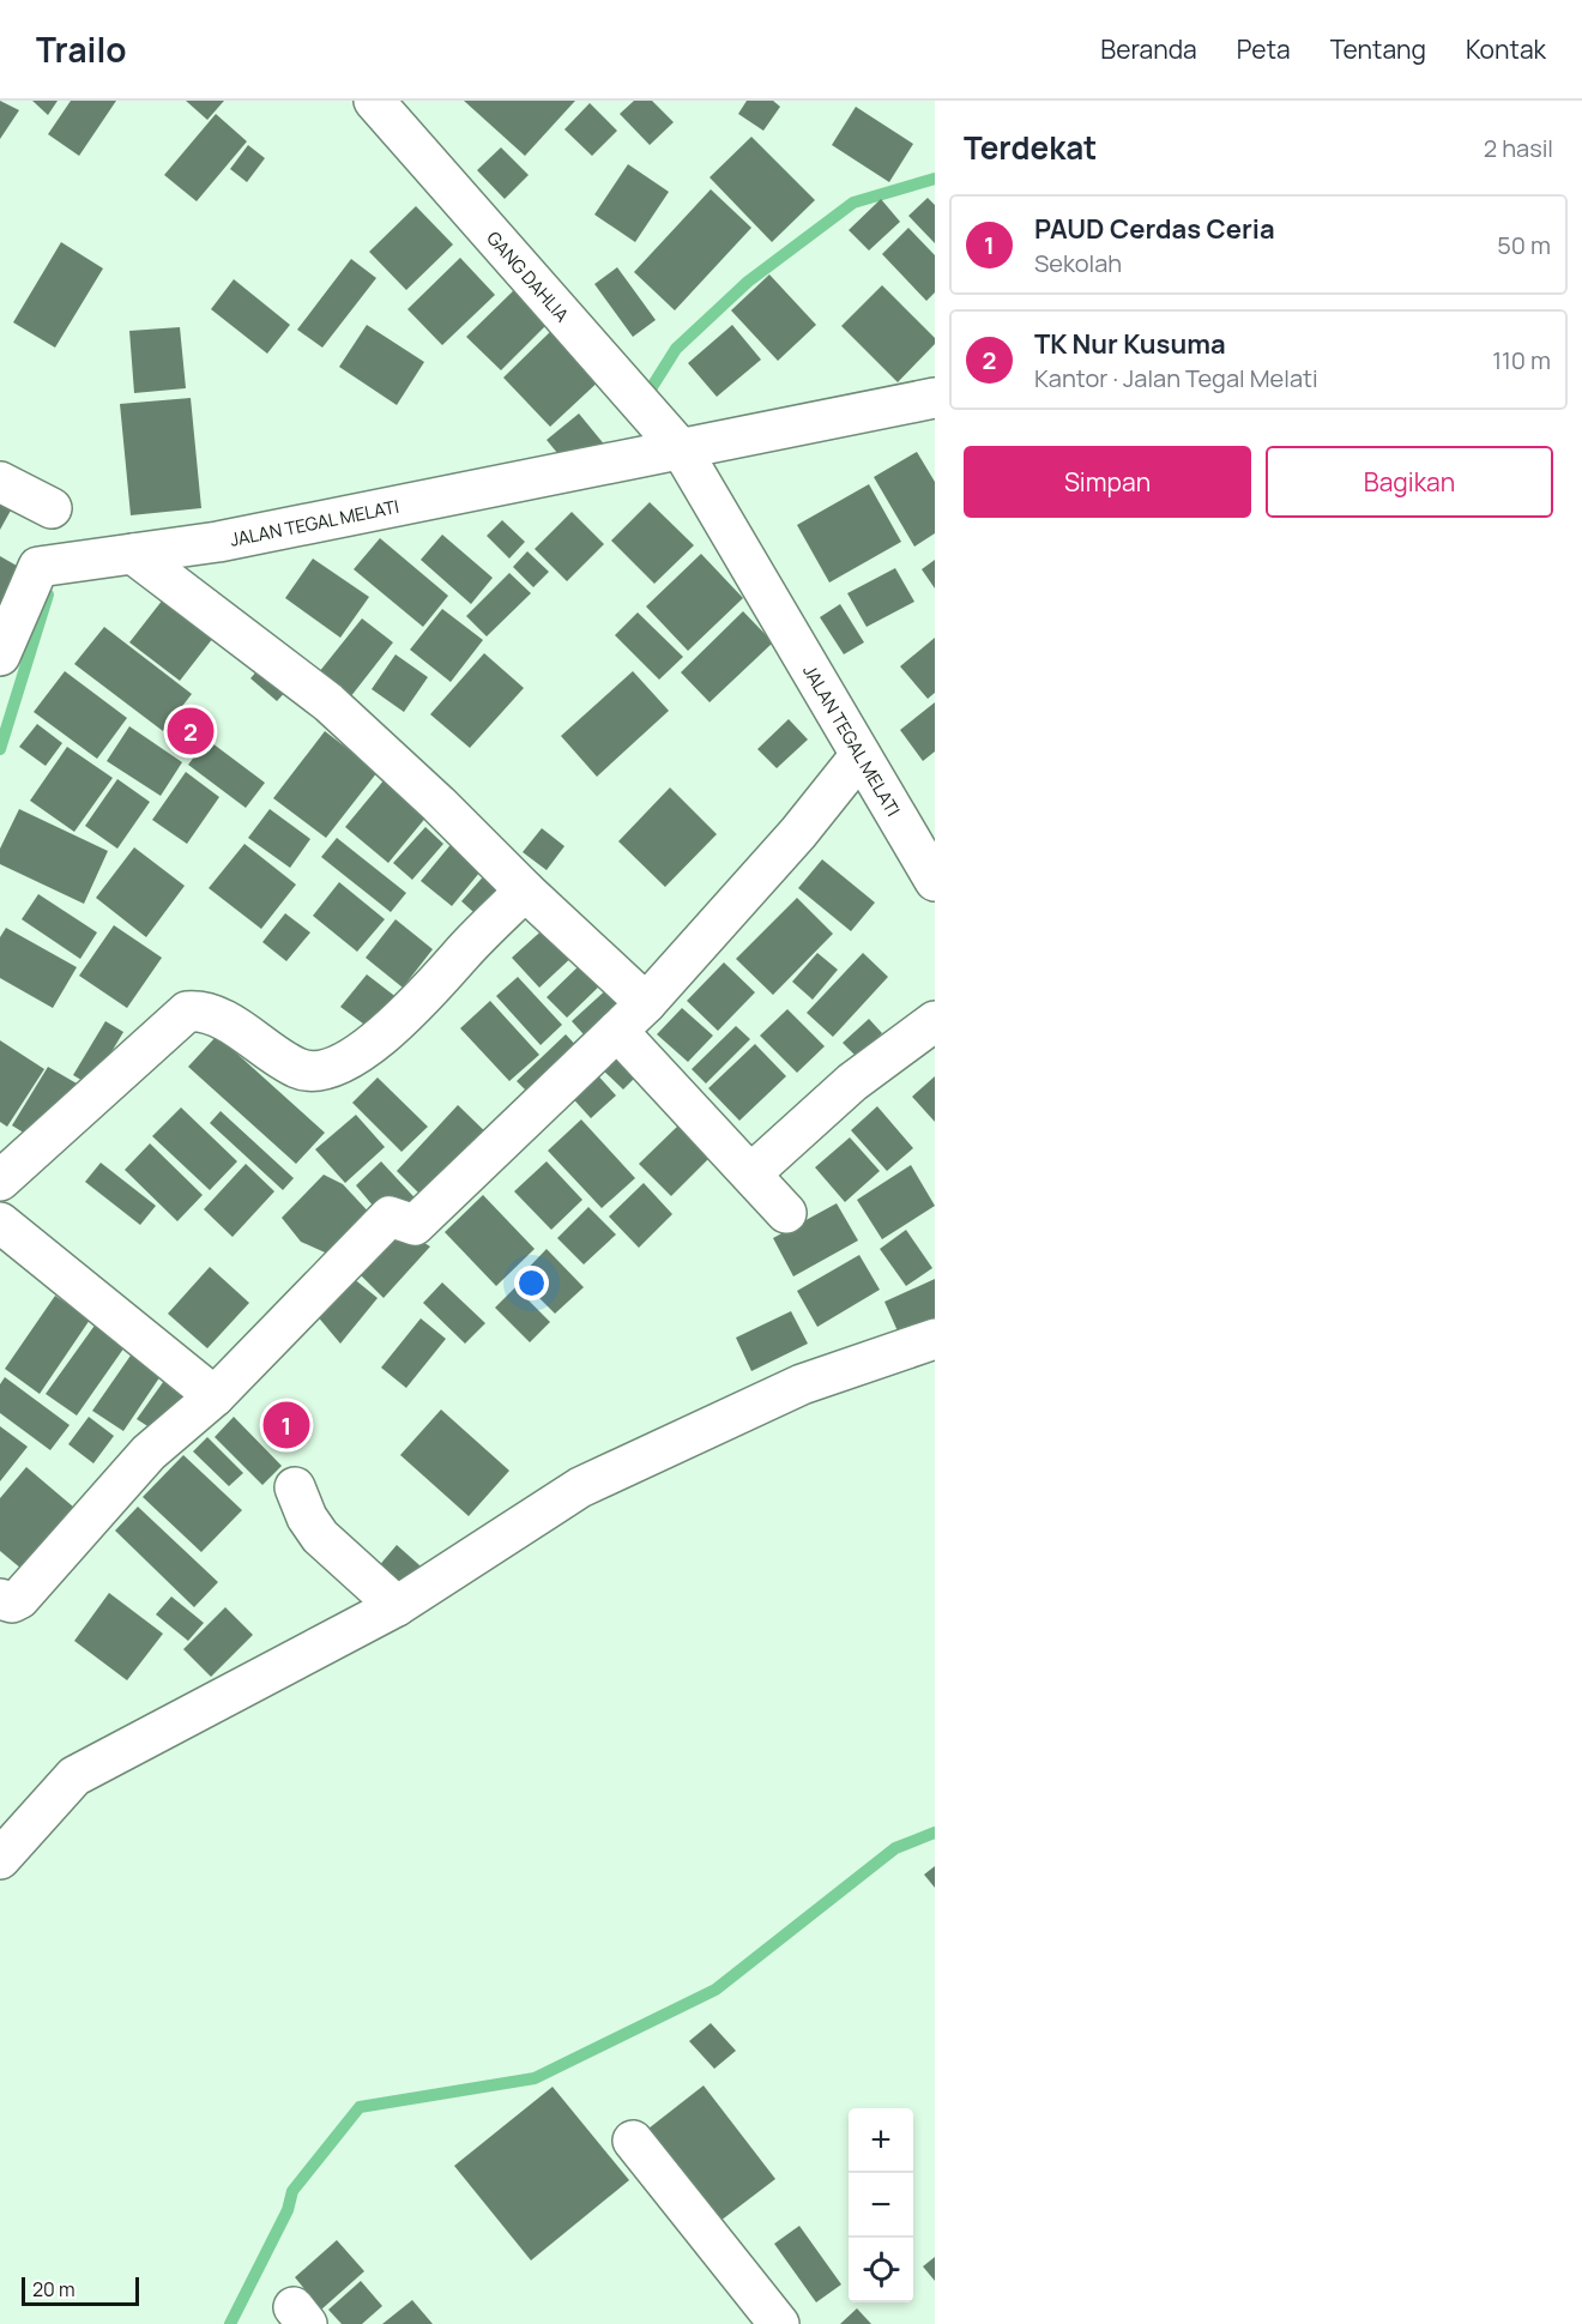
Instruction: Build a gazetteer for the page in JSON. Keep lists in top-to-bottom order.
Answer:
{
  "streets": {
    "street": ["GANG DAHLIA", "JALAN TEGAL MELATI"]
  },
  "crossings": [
    ["GANG DAHLIA", "JALAN TEGAL MELATI"]
  ],
  "scale_bar": "20 m",
  "page": {
    "header": "Trailo",
    "nav": [
      "Beranda",
      "Peta",
      "Tentang",
      "Kontak"
    ],
    "heading": ["Terdekat", "2 hasil"],
    "list": [
      {
        "mark": "1",
        "name": "PAUD Cerdas Ceria",
        "note": "Sekolah",
        "value": "50 m"
      },
      {
        "mark": "2",
        "name": "TK Nur Kusuma",
        "note": "Kantor · Jalan Tegal Melati",
        "value": "110 m"
      }
    ],
    "buttons": ["Simpan", "Bagikan"],
    "pins": ["2", "1"],
    "map_buttons": ["+", "−"],
    "scale": "20 m"
  }
}
